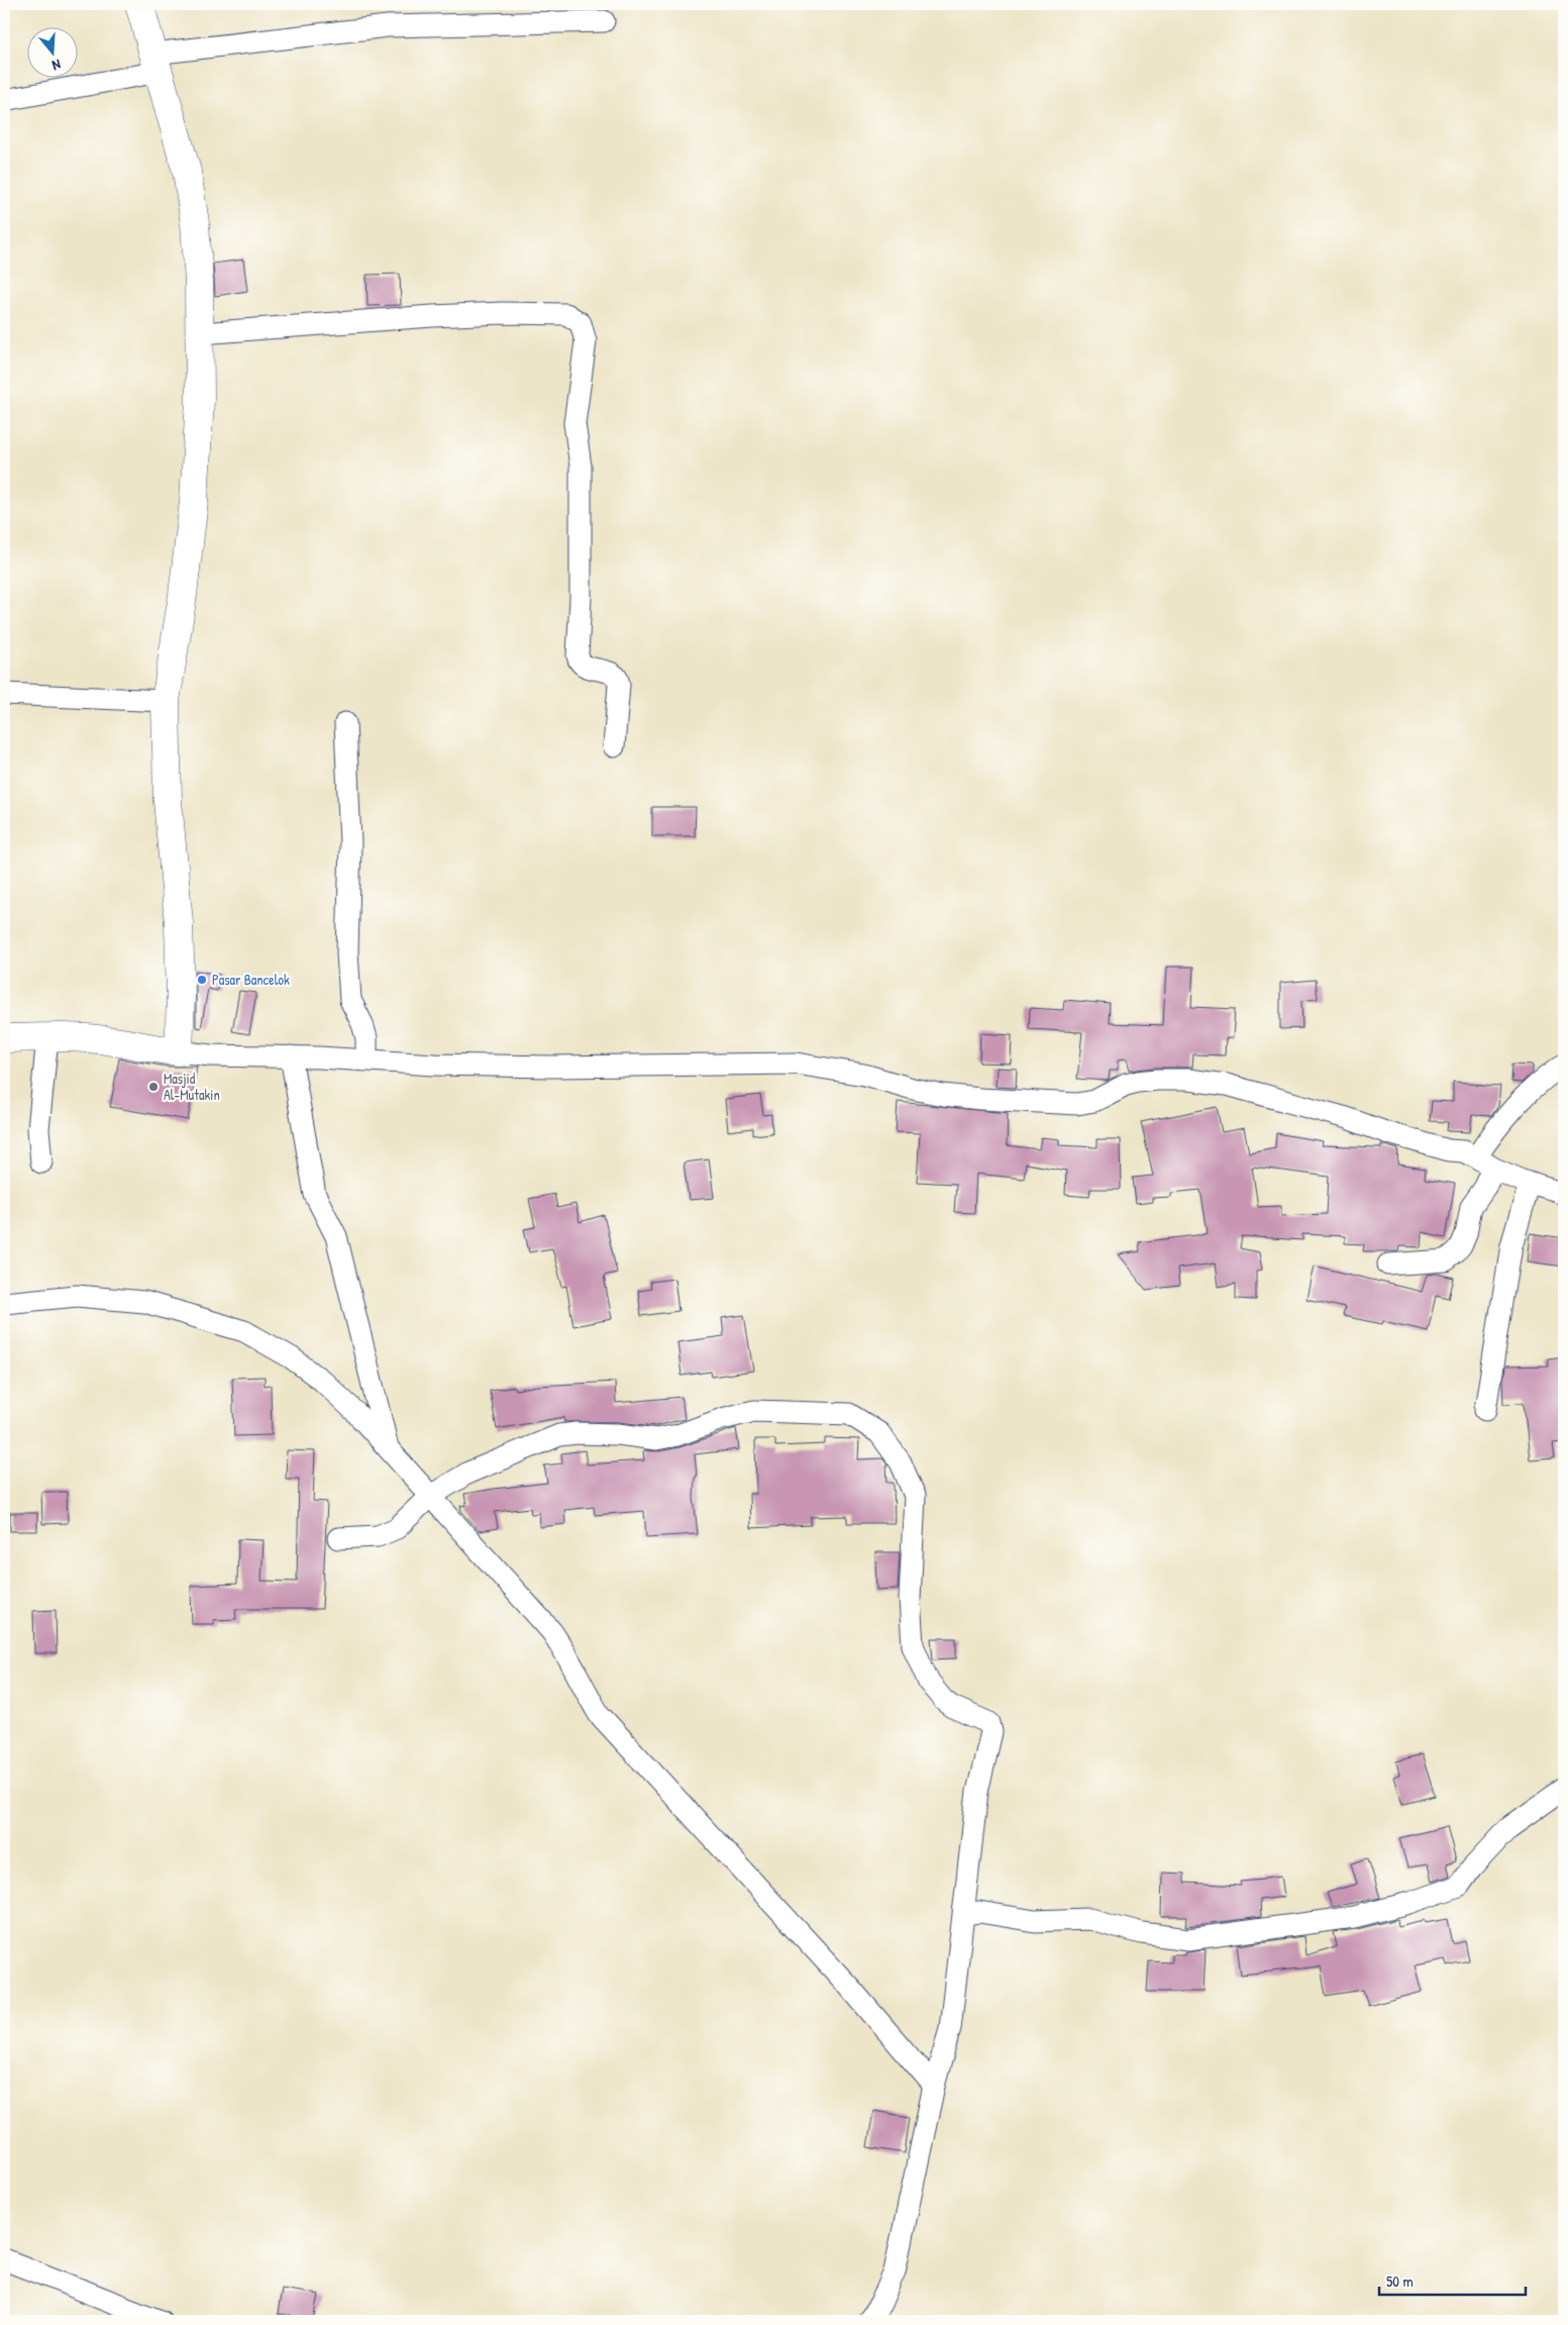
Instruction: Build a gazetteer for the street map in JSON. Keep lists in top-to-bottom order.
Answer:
{
  "places": ["Pasar Bancelok", "Masjid Al-Mutakin"],
  "scale_bar": "50 m",
  "north": "bottom"
}
